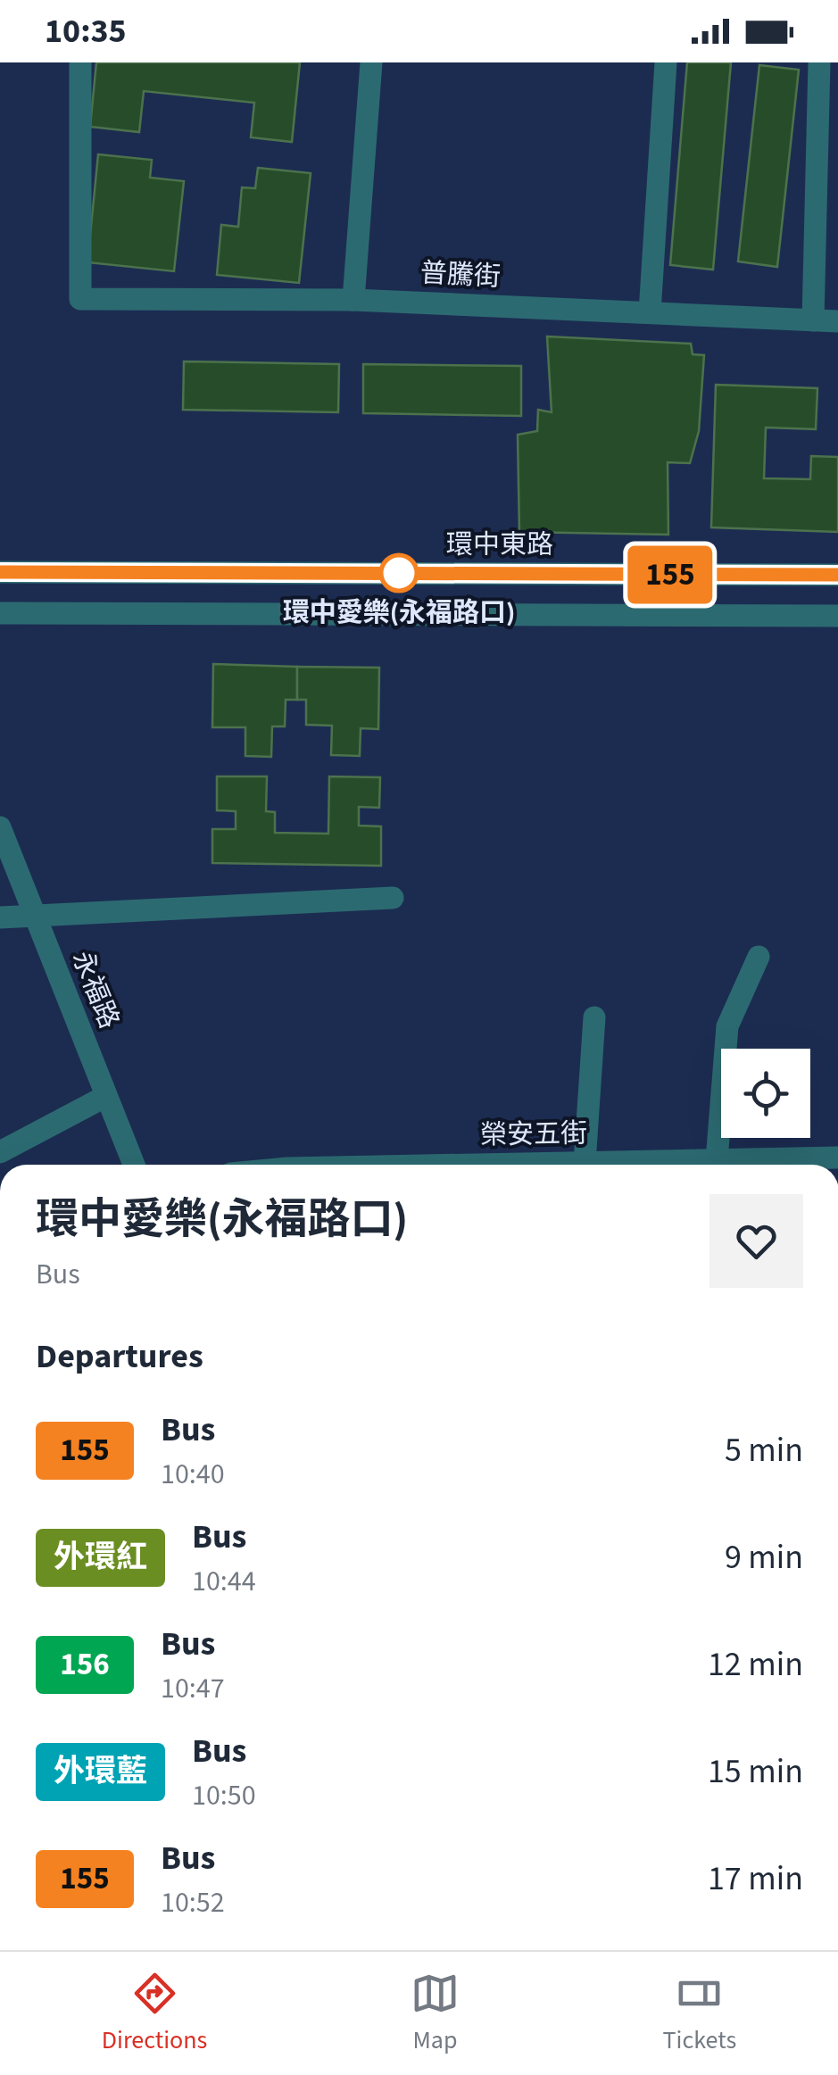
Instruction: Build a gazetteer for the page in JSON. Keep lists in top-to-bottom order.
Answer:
{
  "streets": {
    "street": [
      "普騰街",
      "環中東路",
      "永福路",
      "榮安五街"
    ]
  },
  "places": ["環中愛樂(永福路口)"],
  "lines": ["bus line 155"],
  "page": {
    "status": "10:35",
    "on_map": "155",
    "heading": [
      ["環中愛樂(永福路口)", "Bus"],
      "Departures"
    ],
    "list": [
      {
        "mark": "155",
        "name": "Bus",
        "note": "10:40",
        "value": "5 min"
      },
      {
        "mark": "外環紅",
        "name": "Bus",
        "note": "10:44",
        "value": "9 min"
      },
      {
        "mark": "156",
        "name": "Bus",
        "note": "10:47",
        "value": "12 min"
      },
      {
        "mark": "外環藍",
        "name": "Bus",
        "note": "10:50",
        "value": "15 min"
      },
      {
        "mark": "155",
        "name": "Bus",
        "note": "10:52",
        "value": "17 min"
      }
    ],
    "tabs": ["Directions", "Map", "Tickets"]
  }
}
